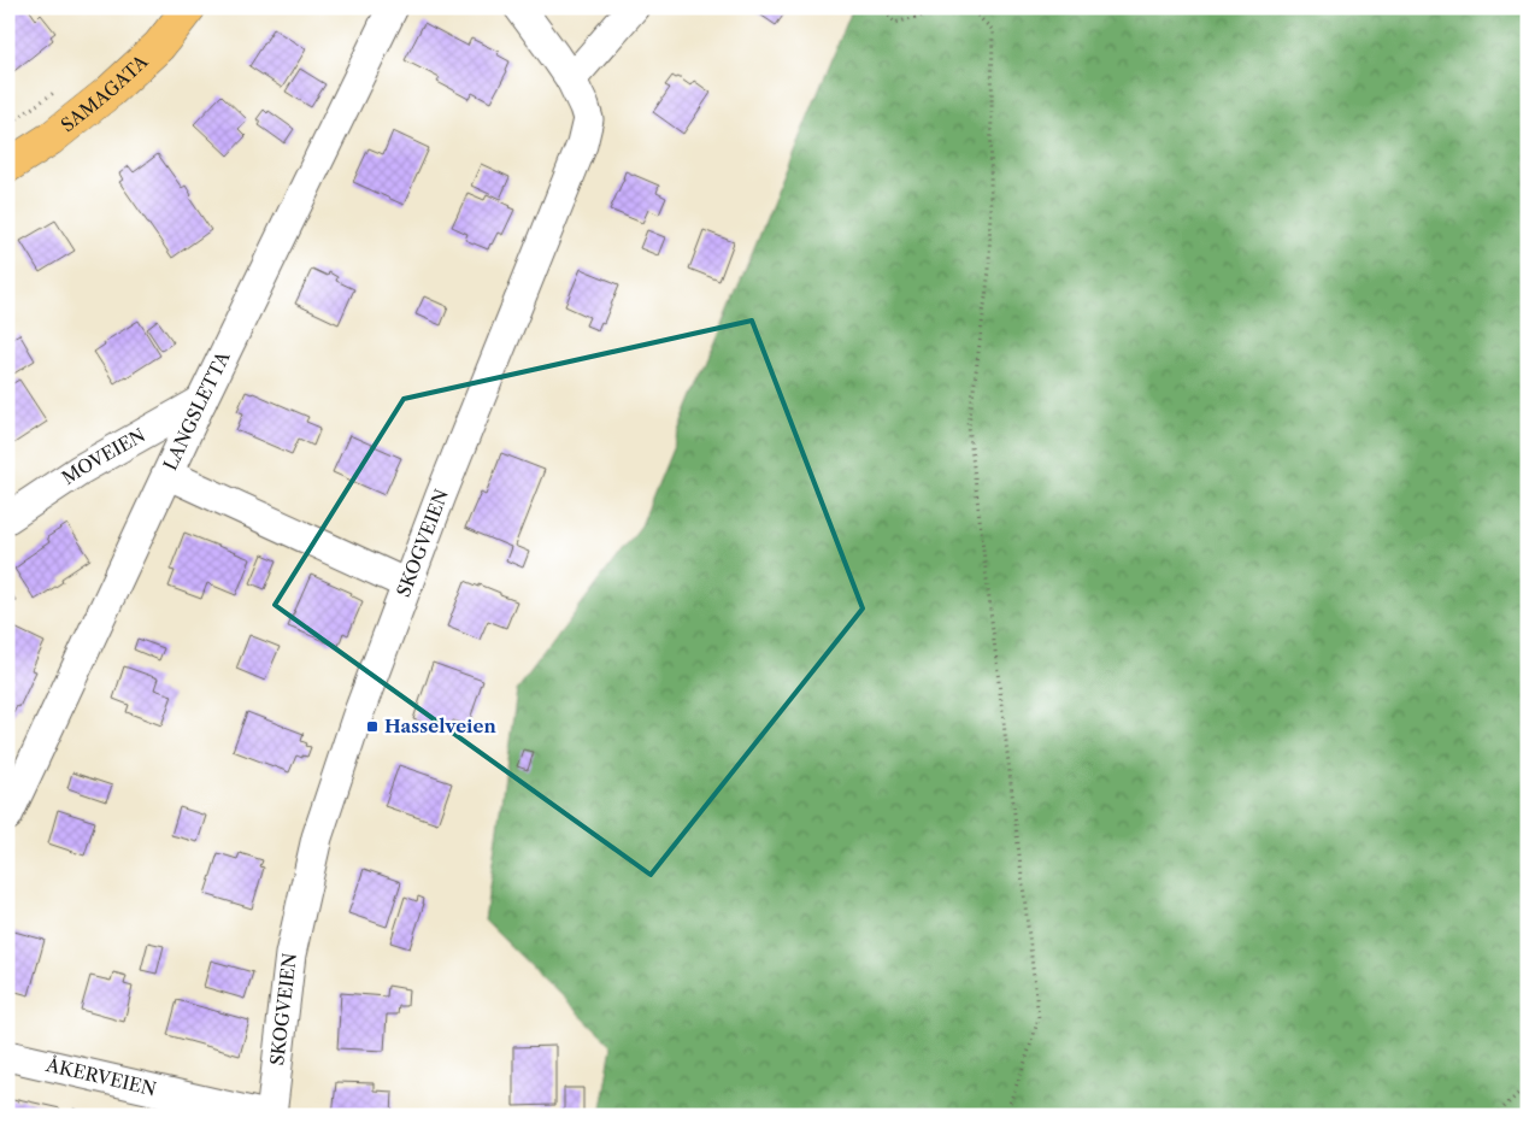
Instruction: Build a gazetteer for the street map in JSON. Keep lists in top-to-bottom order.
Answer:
{
  "streets": {
    "highway": ["SAMAGATA"],
    "street": [
      "LANGSLETTA",
      "MOVEIEN",
      "SKOGVEIEN",
      "ÅKERVEIEN"
    ]
  },
  "crossings": [
    ["LANGSLETTA", "MOVEIEN"]
  ],
  "places": {
    "transit": ["Hasselveien"]
  }
}
